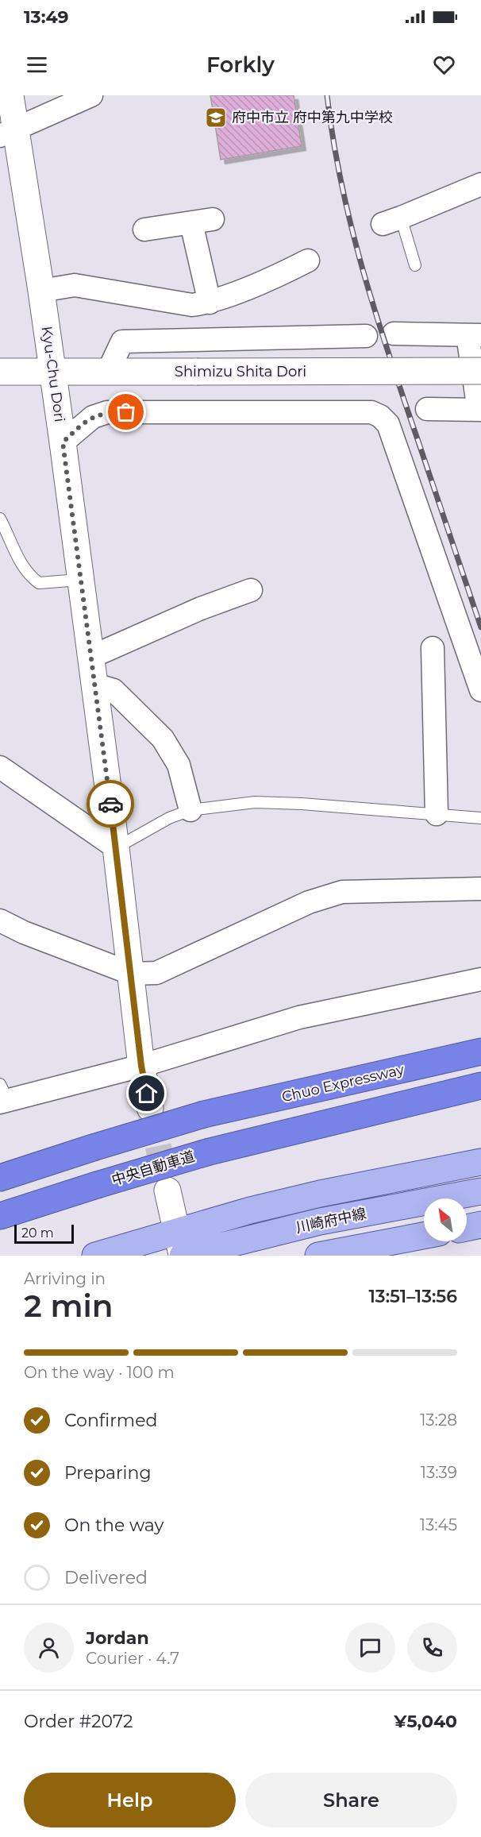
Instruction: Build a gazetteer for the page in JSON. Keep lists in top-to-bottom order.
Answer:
{
  "streets": {
    "highway": ["Chuo Expressway", "中央自動車道"],
    "main road": ["川崎府中線"],
    "street": ["Shimizu Shita Dori", "Kyu-Chu Dori"]
  },
  "crossings": [
    ["Shimizu Shita Dori", "Kyu-Chu Dori"]
  ],
  "places": {
    "school or university": ["府中市立 府中第九中学校"]
  },
  "scale_bar": "20 m",
  "north": "top left",
  "page": {
    "status": "13:49",
    "header": "Forkly",
    "scale": "20 m",
    "heading": ["2 min", "Arriving in", "13:51–13:56"],
    "panel": [
      "Jordan",
      "Courier · 4.7",
      "Order #2072",
      "¥5,040"
    ],
    "bar": "On the way · 100 m",
    "list": [
      ["Confirmed", "13:28"],
      ["Preparing", "13:39"],
      ["On the way", "13:45"],
      "Delivered"
    ],
    "buttons": ["Help", "Share"]
  }
}
